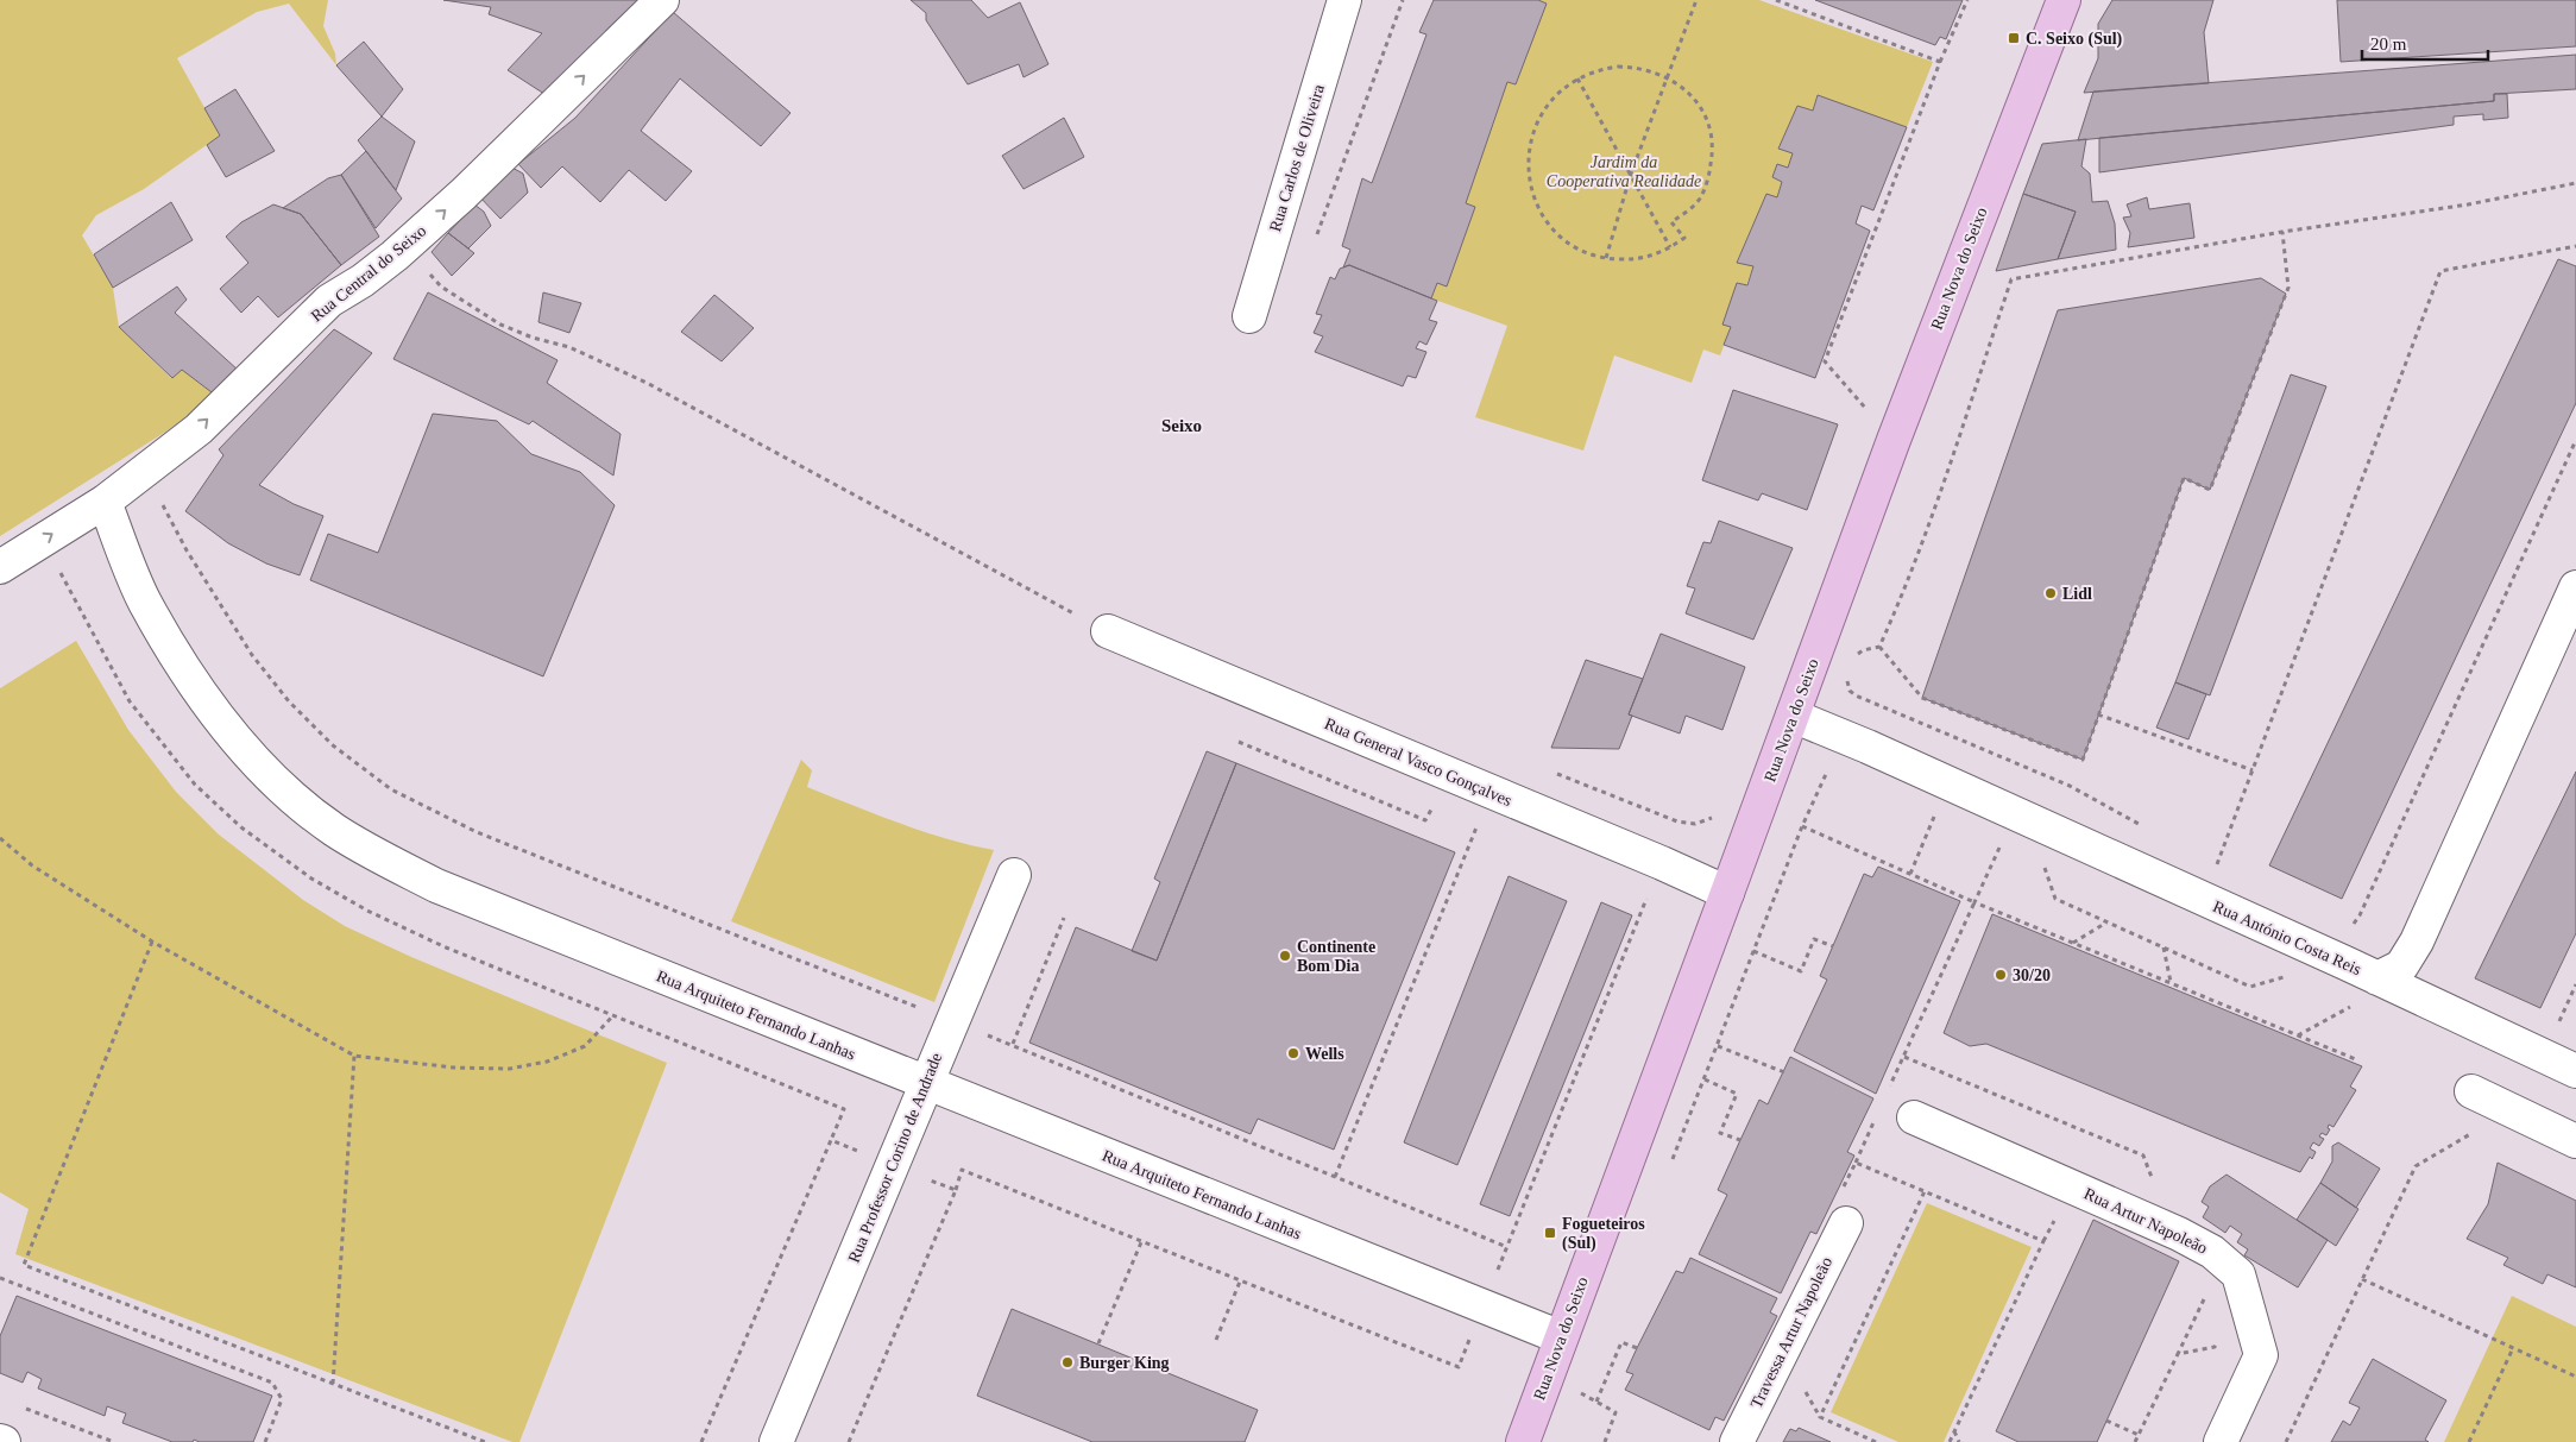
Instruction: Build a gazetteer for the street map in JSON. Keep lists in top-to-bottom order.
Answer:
{
  "streets": {
    "main road": ["Rua Nova do Seixo"],
    "street": [
      "Rua Carlos de Oliveira",
      "Rua Central do Seixo",
      "Rua General Vasco Gonçalves",
      "Rua António Costa Reis",
      "Rua Arquiteto Fernando Lanhas",
      "Rua Professor Corino de Andrade",
      "Rua Artur Napoleão",
      "Travessa Artur Napoleão"
    ]
  },
  "crossings": [
    ["Rua Nova do Seixo", "Rua General Vasco Gonçalves"],
    ["Rua Nova do Seixo", "Rua António Costa Reis"],
    ["Rua Nova do Seixo", "Rua Arquiteto Fernando Lanhas"],
    ["Rua Central do Seixo", "Rua Arquiteto Fernando Lanhas"],
    ["Rua Arquiteto Fernando Lanhas", "Rua Professor Corino de Andrade"]
  ],
  "one_way": ["Rua Central do Seixo"],
  "districts": ["Seixo"],
  "parks": ["Jardim da Cooperativa Realidade"],
  "places": {
    "transit": ["C. Seixo (Sul)", "Fogueteiros (Sul)"],
    "other": [
      "Lidl",
      "Continente Bom Dia",
      "30/20",
      "Wells",
      "Burger King"
    ]
  },
  "scale_bar": "20 m"
}
